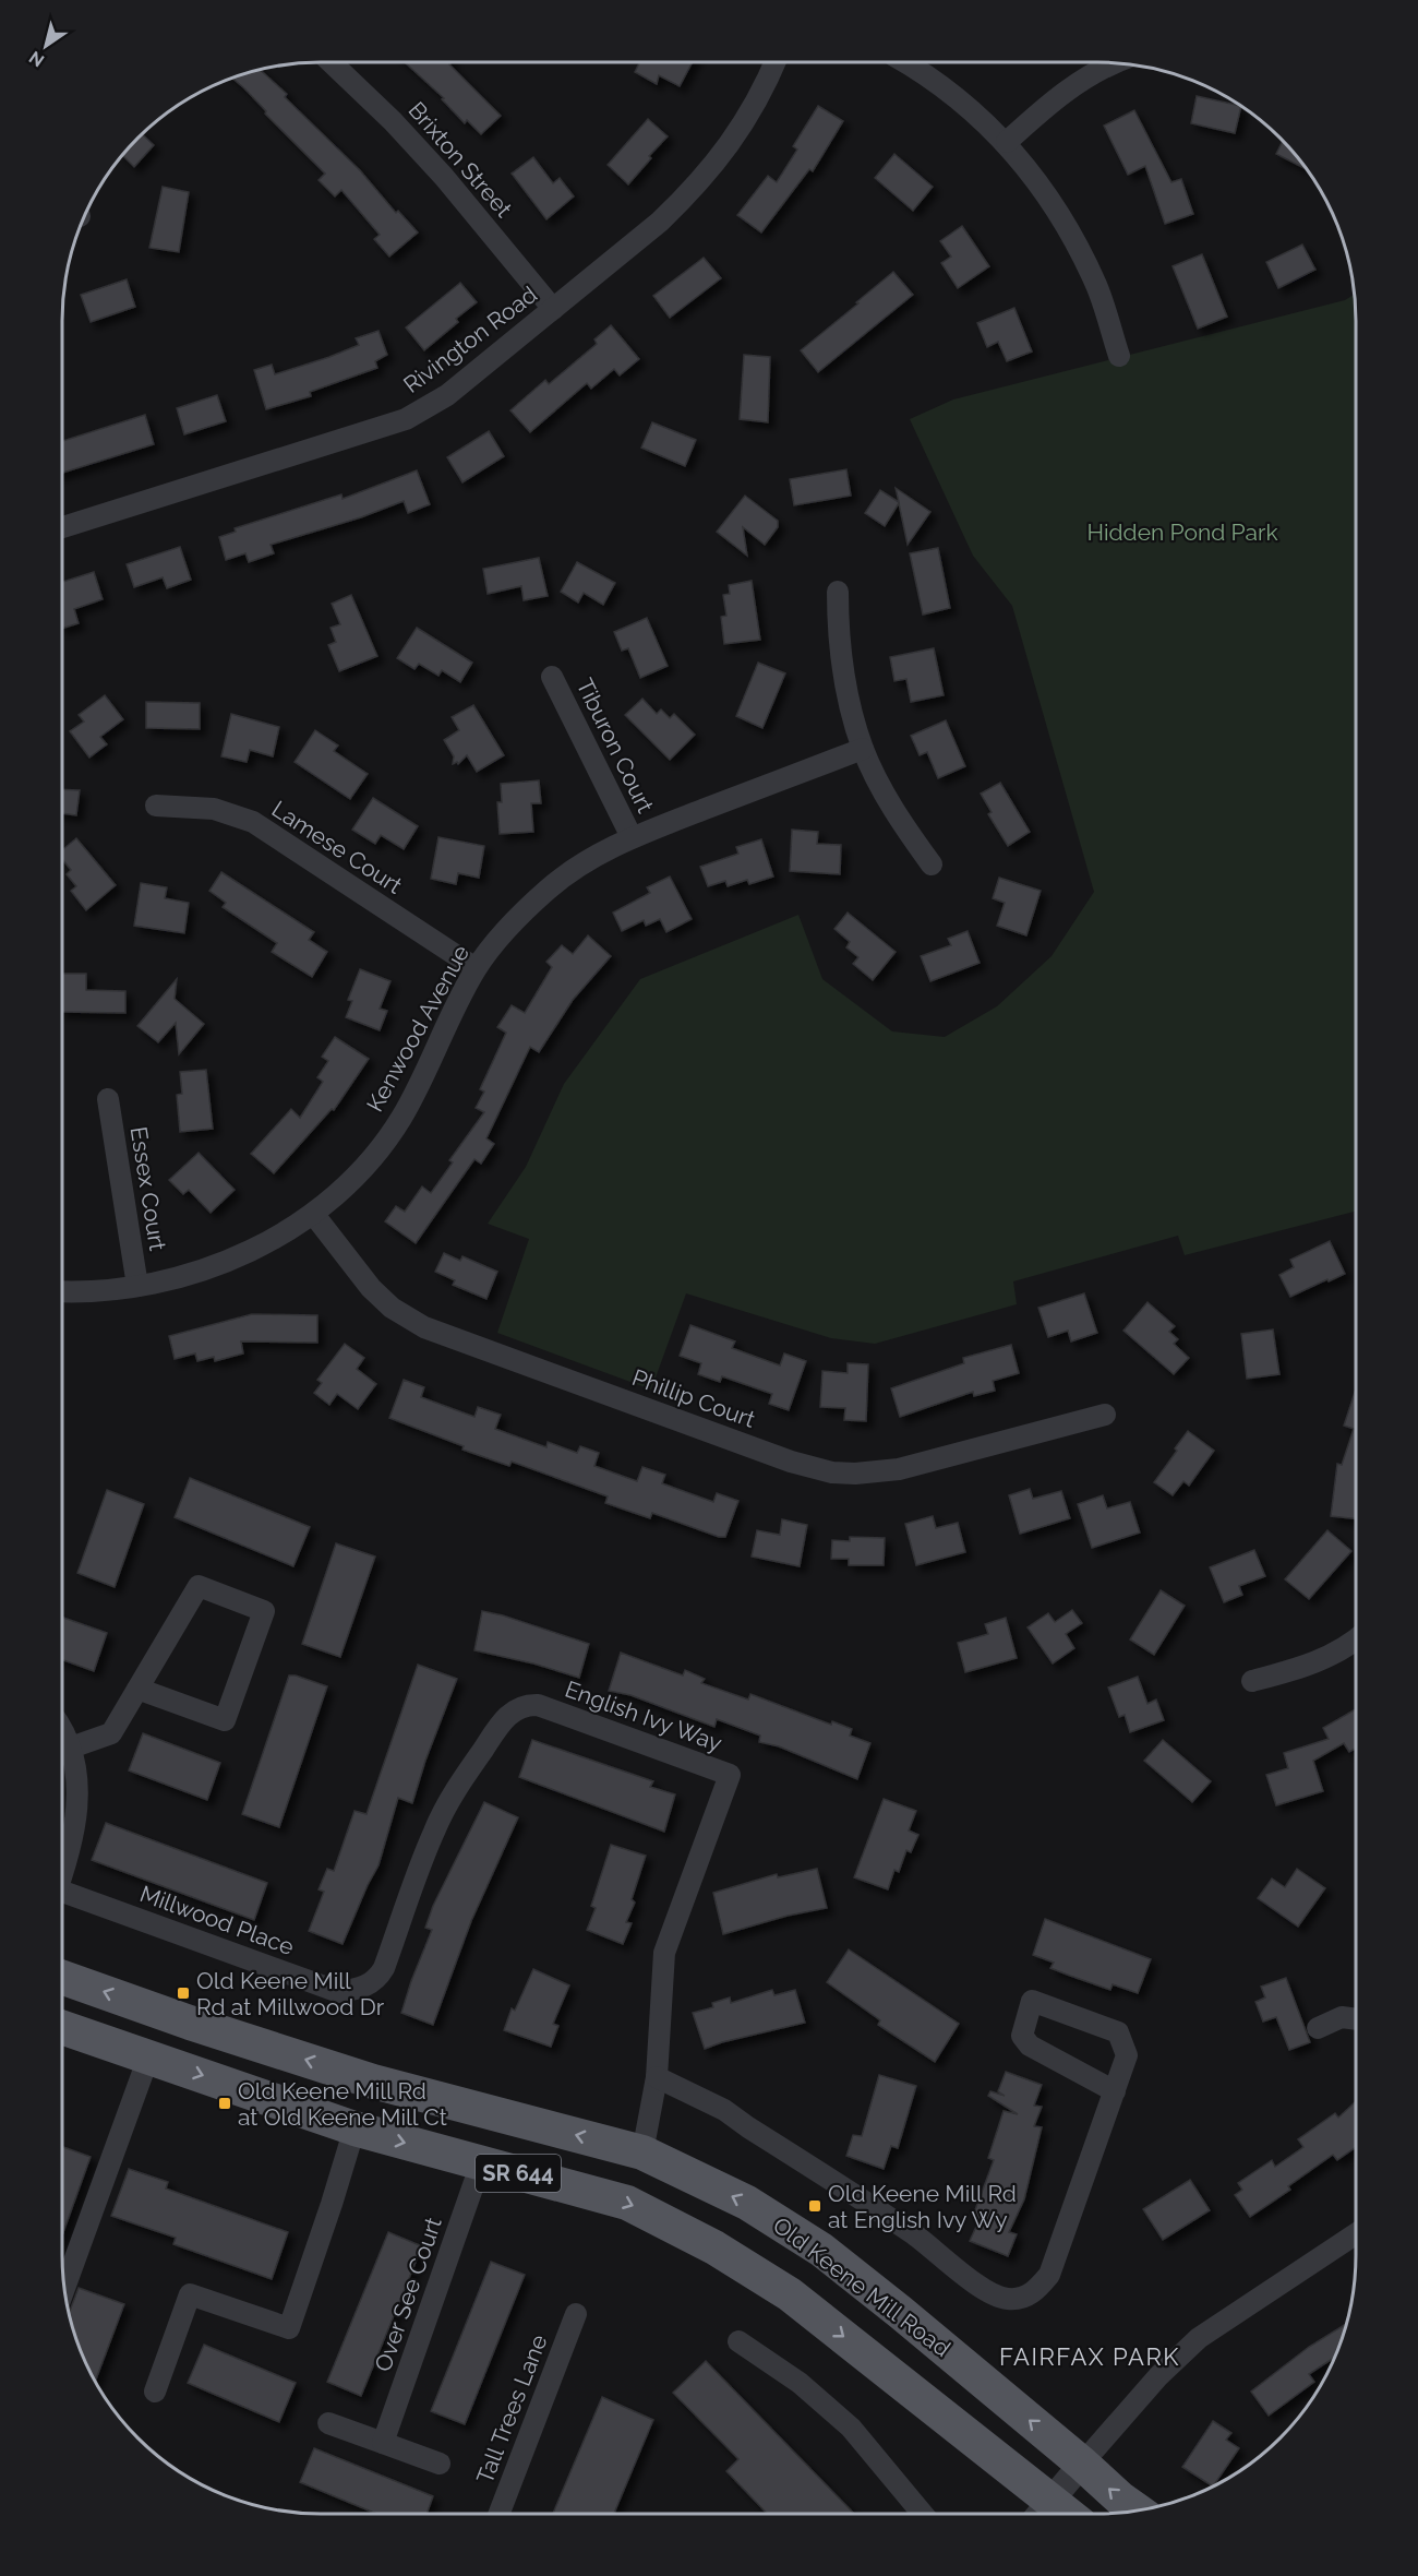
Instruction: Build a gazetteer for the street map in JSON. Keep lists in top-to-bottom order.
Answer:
{
  "streets": {
    "main road": ["SR 644", "Old Keene Mill Road"],
    "street": [
      "Brixton Street",
      "Rivington Road",
      "Tiburon Court",
      "Lamese Court",
      "Kenwood Avenue",
      "Essex Court",
      "Phillip Court",
      "English Ivy Way",
      "Millwood Place",
      "Over See Court",
      "Tall Trees Lane"
    ]
  },
  "crossings": [
    ["Brixton Street", "Rivington Road"],
    ["Tiburon Court", "Kenwood Avenue"],
    ["Lamese Court", "Kenwood Avenue"],
    ["Kenwood Avenue", "Essex Court"],
    ["Kenwood Avenue", "Phillip Court"],
    ["English Ivy Way", "Millwood Place"],
    ["English Ivy Way", "Old Keene Mill Road"],
    ["SR 644", "Over See Court"]
  ],
  "districts": ["FAIRFAX PARK"],
  "parks": ["Hidden Pond Park"],
  "places": {
    "transit": ["Old Keene Mill Rd at Millwood Dr", "Old Keene Mill Rd at Old Keene Mill Ct", "Old Keene Mill Rd at English Ivy Wy"]
  },
  "north": "bottom left"
}
